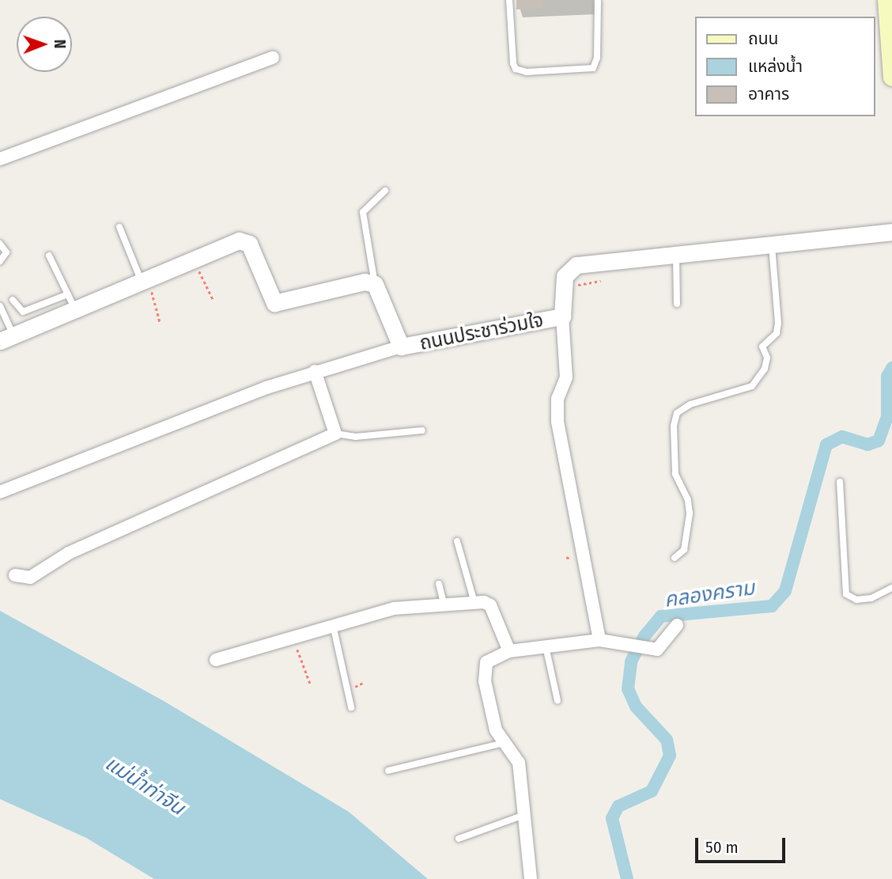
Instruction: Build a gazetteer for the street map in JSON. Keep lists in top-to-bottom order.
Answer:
{
  "streets": {
    "street": ["ถนนประชาร่วมใจ"]
  },
  "water": ["คลองคราม", "แม่น้ำท่าจีน"],
  "legend": ["ถนน", "แหล่งน้ำ", "อาคาร"],
  "scale_bar": "50 m",
  "north": "right"
}
